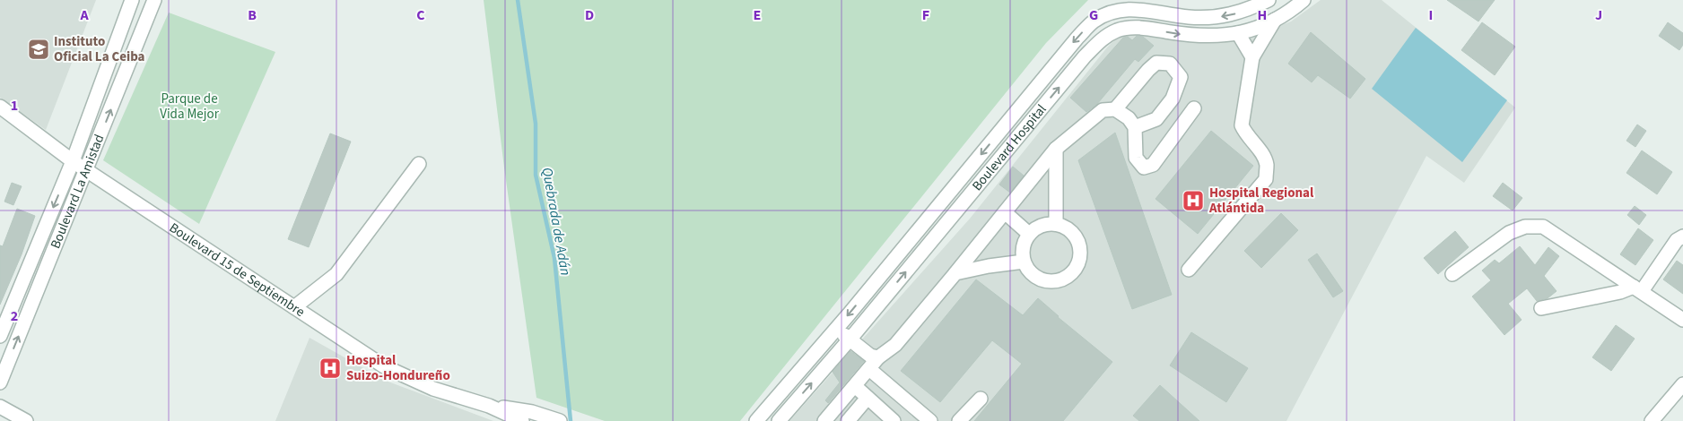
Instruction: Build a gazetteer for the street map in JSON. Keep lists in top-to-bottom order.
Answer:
{
  "streets": {
    "street": ["Boulevard Hospital", "Boulevard La Amistad", "Boulevard 15 de Septiembre"]
  },
  "crossings": [
    ["Boulevard La Amistad", "Boulevard 15 de Septiembre"]
  ],
  "water": ["Quebrada de Adán"],
  "parks": ["Parque de Vida Mejor"],
  "places": {
    "school or university": ["Instituto Oficial La Ceiba"],
    "hospital": ["Hospital Regional Atlántida", "Hospital Suizo-Hondureño"]
  },
  "grid": {
    "columns": [
      "A",
      "B",
      "C",
      "D",
      "E",
      "F",
      "G",
      "H",
      "I",
      "J"
    ],
    "rows": ["1", "2"]
  }
}
